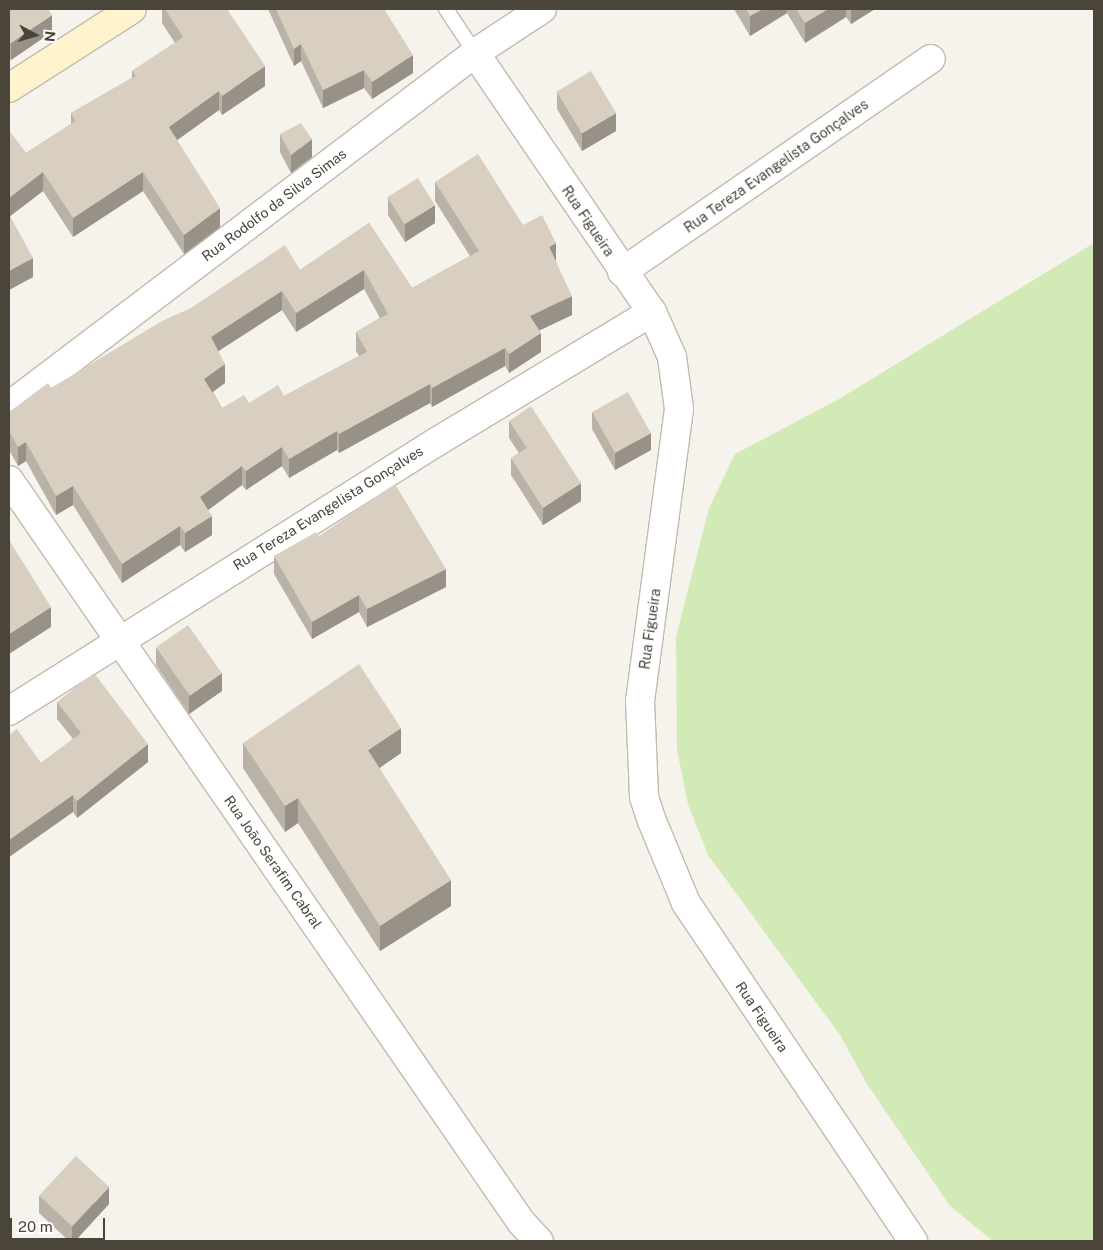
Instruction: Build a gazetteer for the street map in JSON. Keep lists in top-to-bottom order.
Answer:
{
  "streets": {
    "street": [
      "Rua Tereza Evangelista Gonçalves",
      "Rua Rodolfo da Silva Simas",
      "Rua Figueira",
      "Rua João Serafim Cabral"
    ]
  },
  "crossings": [
    ["Rua Tereza Evangelista Gonçalves", "Rua Figueira"],
    ["Rua Tereza Evangelista Gonçalves", "Rua João Serafim Cabral"],
    ["Rua Rodolfo da Silva Simas", "Rua Figueira"]
  ],
  "scale_bar": "20 m",
  "north": "right"
}
